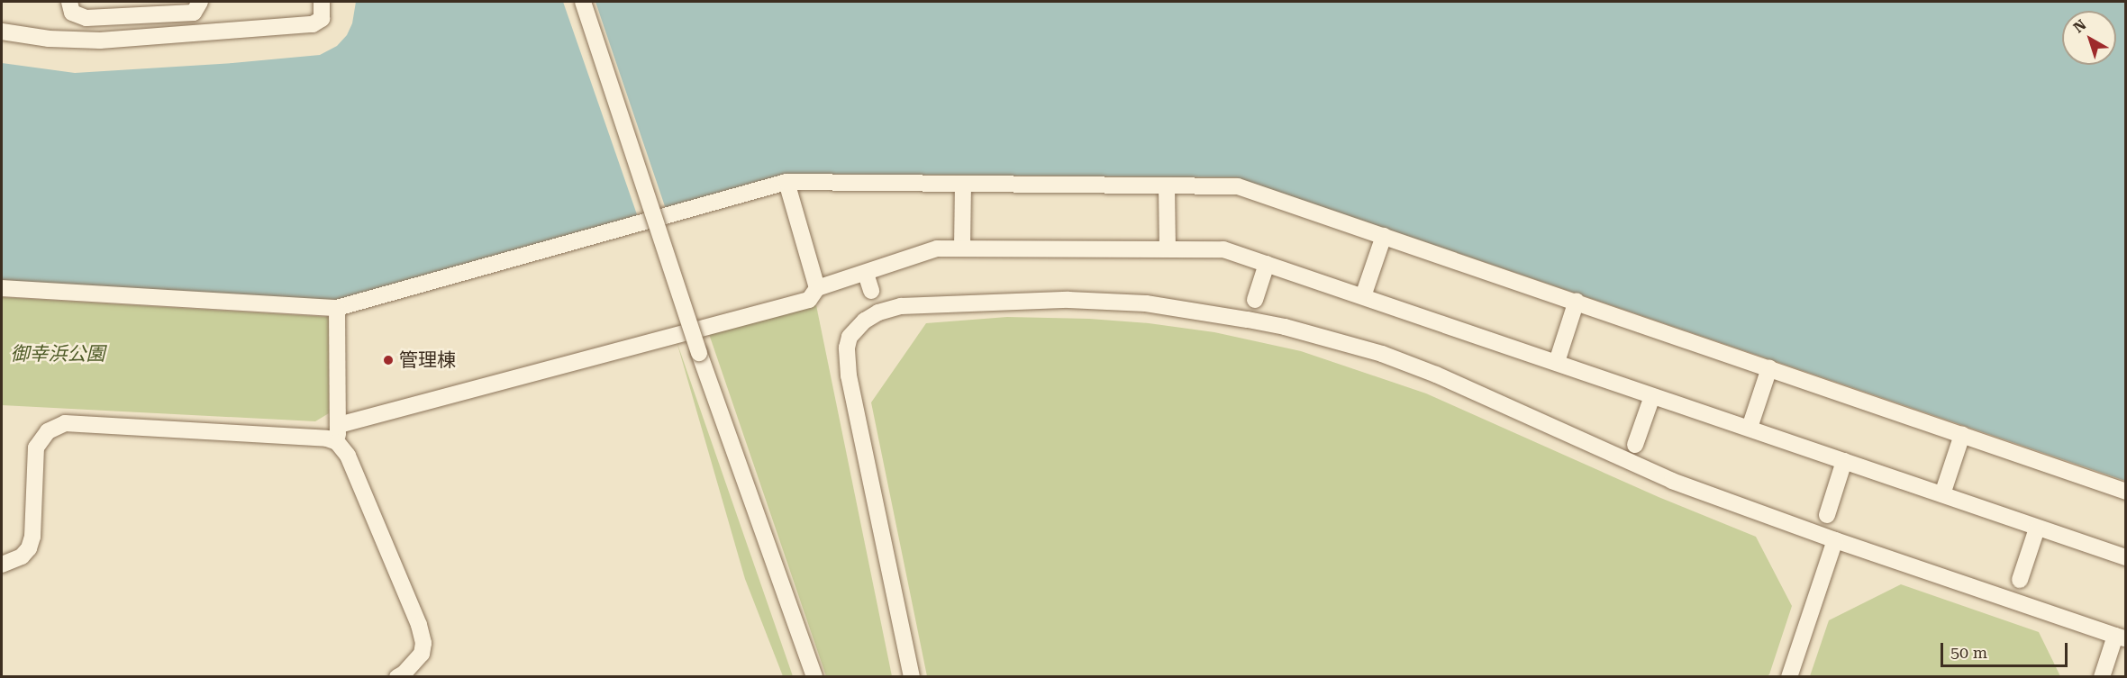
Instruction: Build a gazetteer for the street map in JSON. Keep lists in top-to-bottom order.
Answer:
{
  "parks": ["御幸浜公園"],
  "places": ["管理棟"],
  "scale_bar": "50 m",
  "north": "top left"
}
